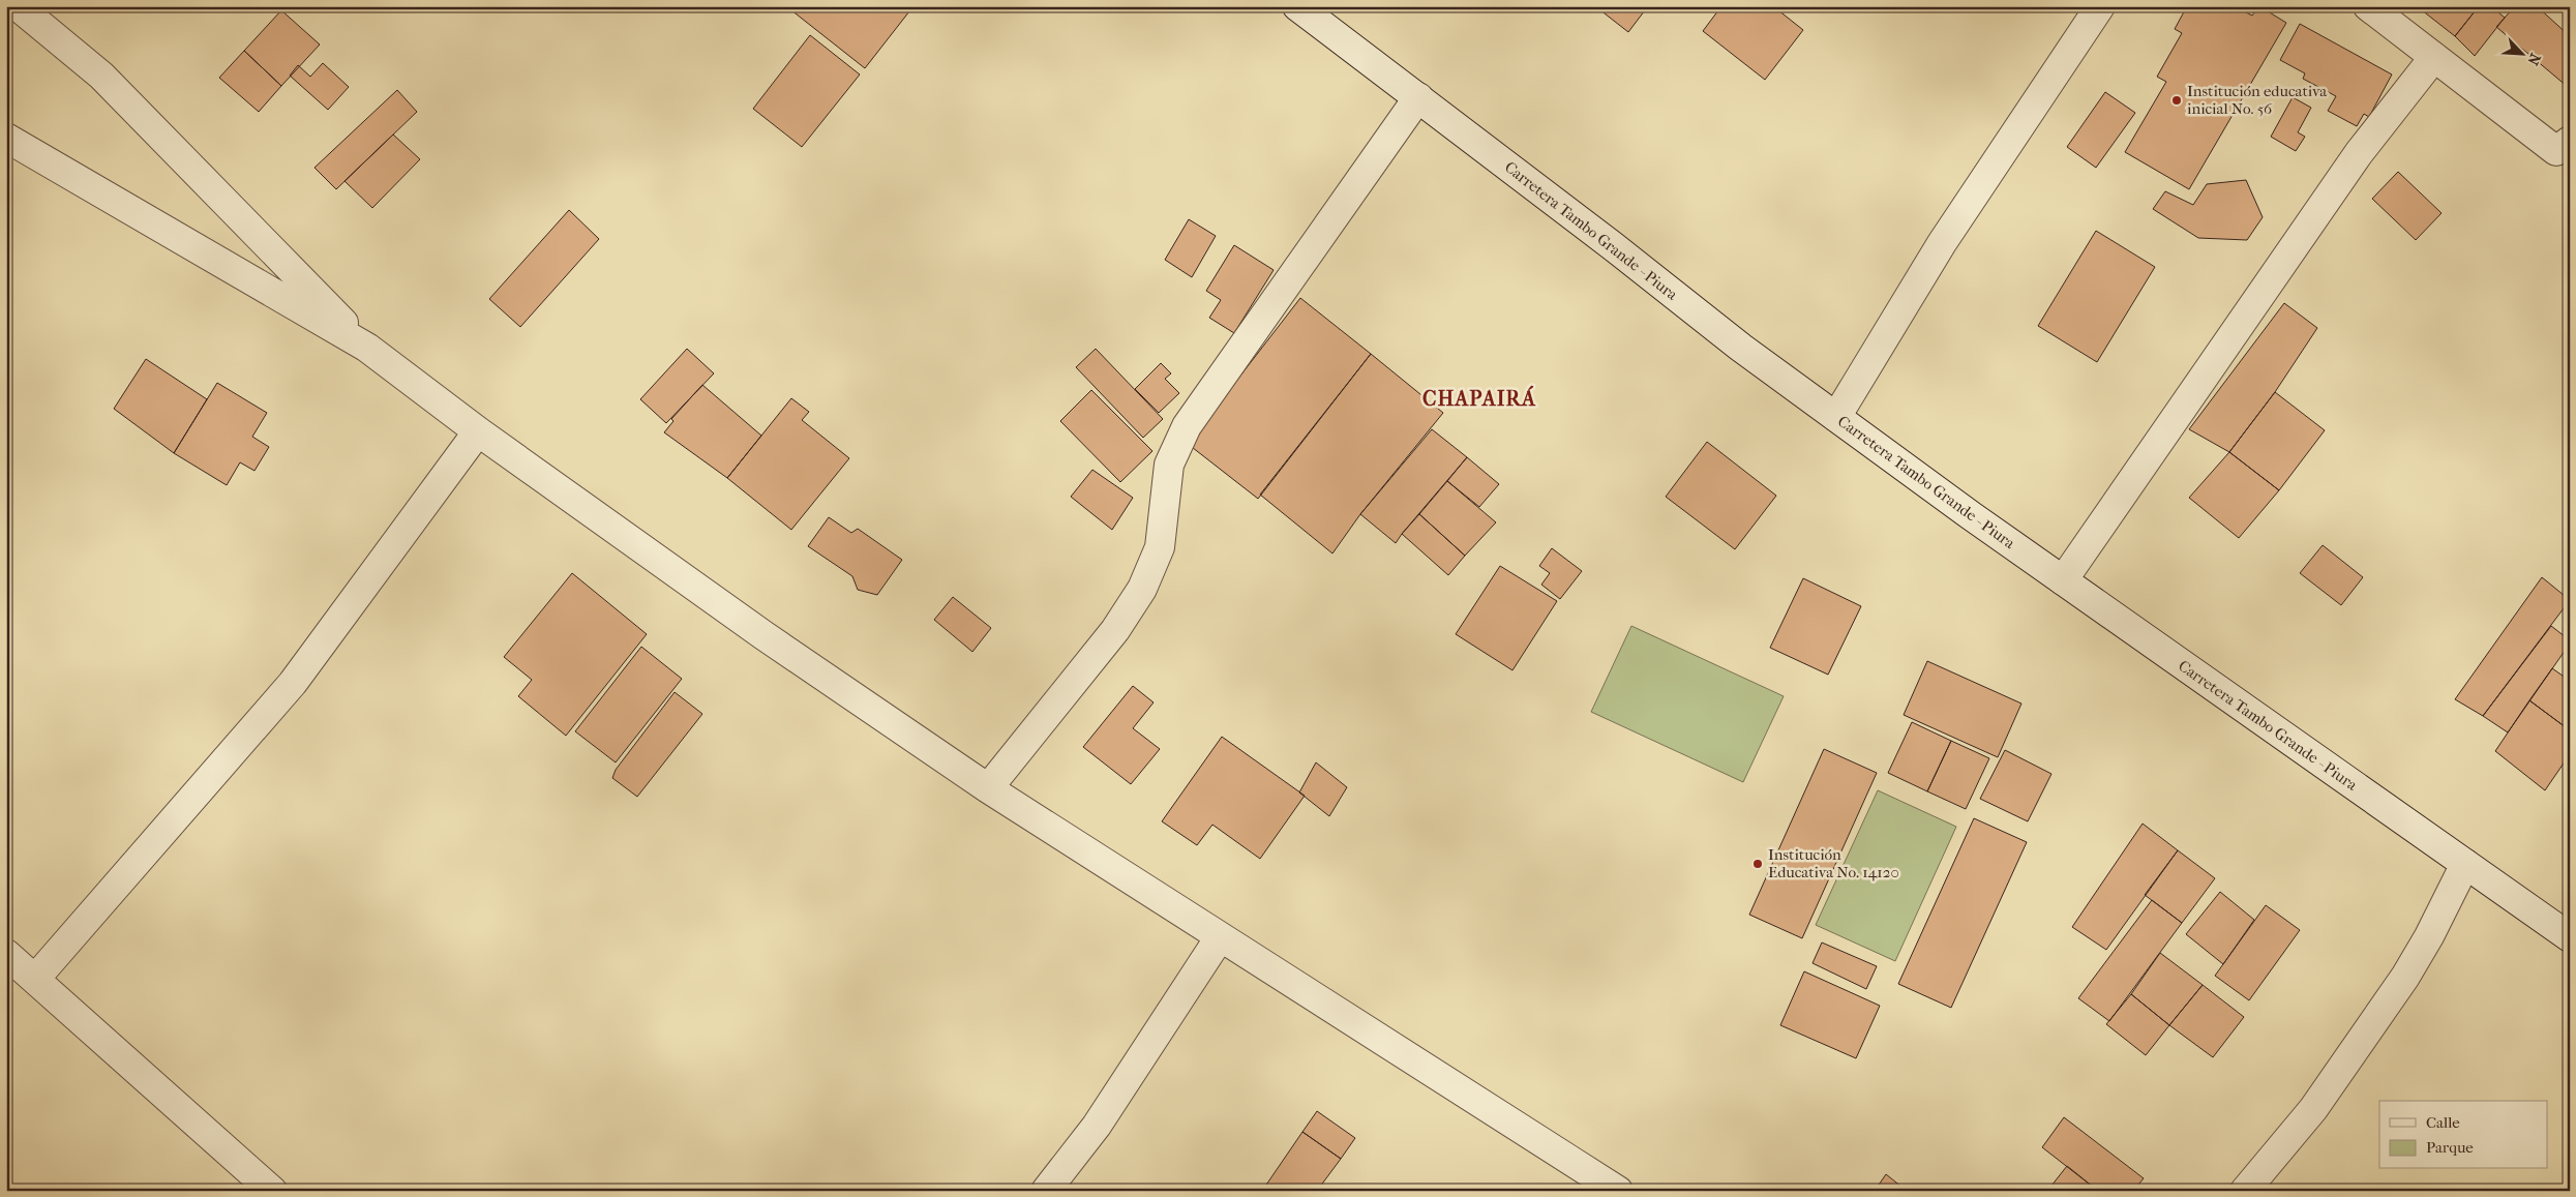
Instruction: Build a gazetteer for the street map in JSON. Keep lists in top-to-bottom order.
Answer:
{
  "streets": {
    "street": ["Carretera Tambo Grande - Piura"]
  },
  "districts": ["CHAPAIRÁ"],
  "places": ["Institución educativa inicial No. 56", "Institución Educativa No. 14120"],
  "legend": ["Calle", "Parque"],
  "north": "bottom right"
}
